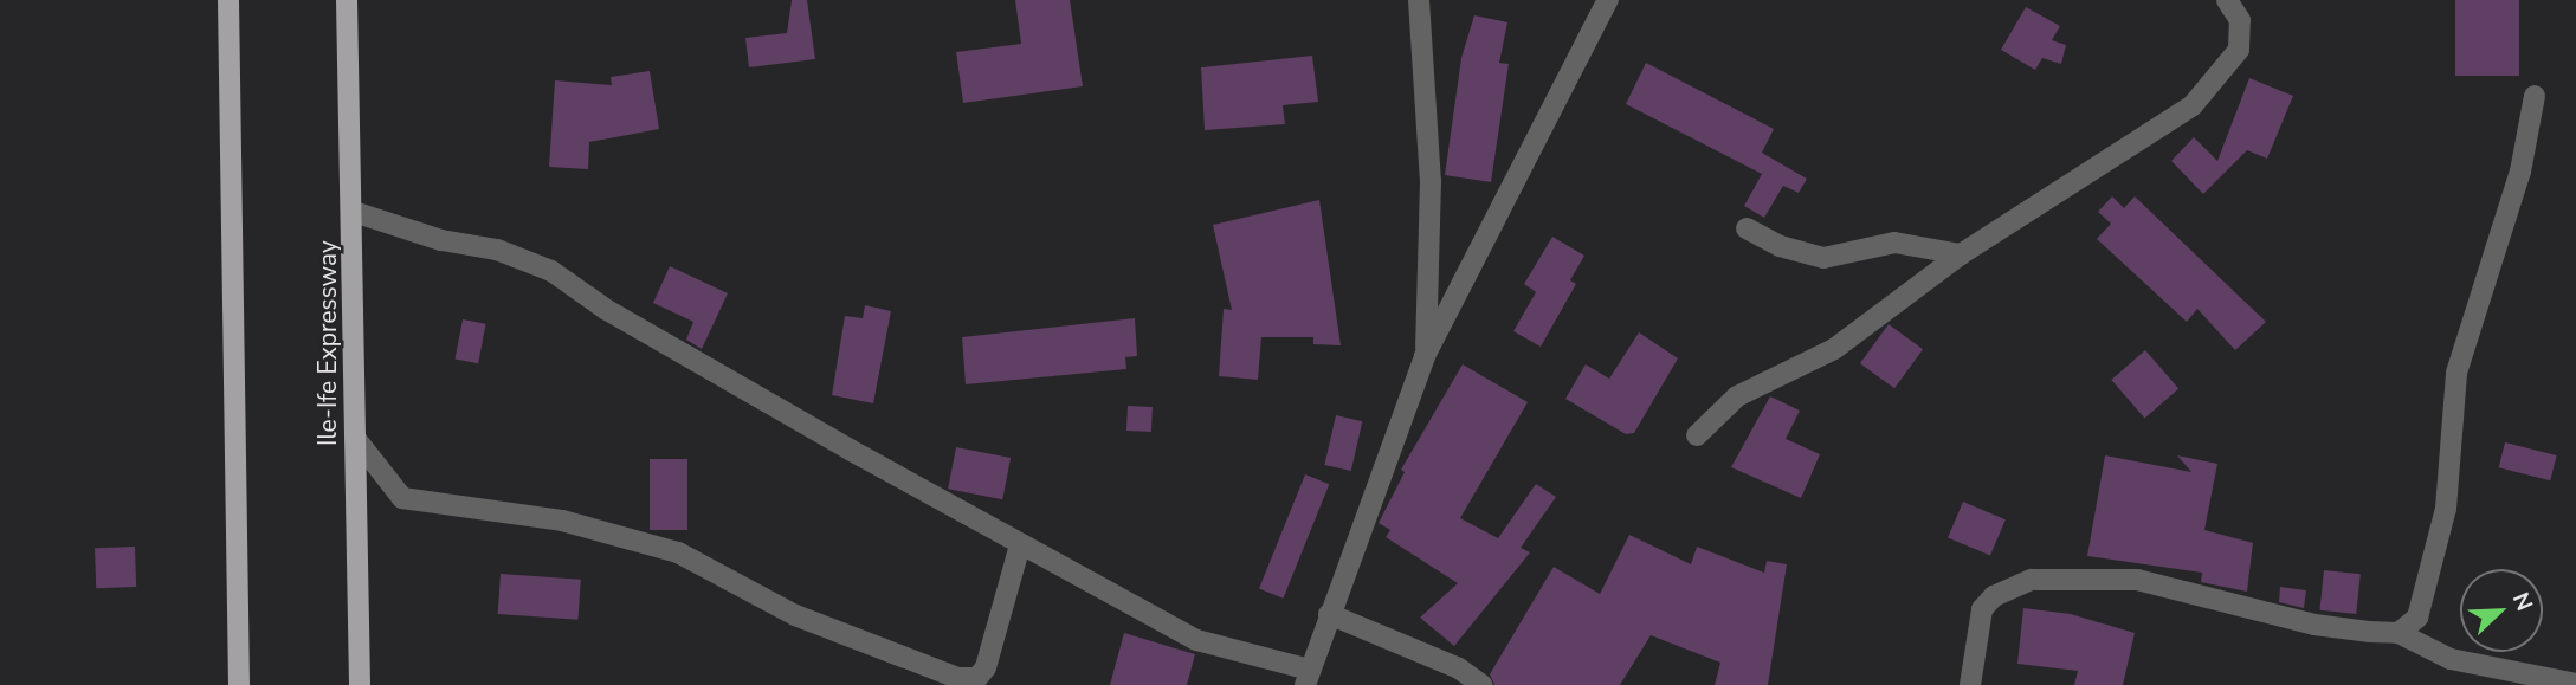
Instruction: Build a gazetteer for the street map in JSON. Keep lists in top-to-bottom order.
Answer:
{
  "streets": {
    "main road": ["Ile-Ife Expressway"]
  },
  "north": "top right"
}
